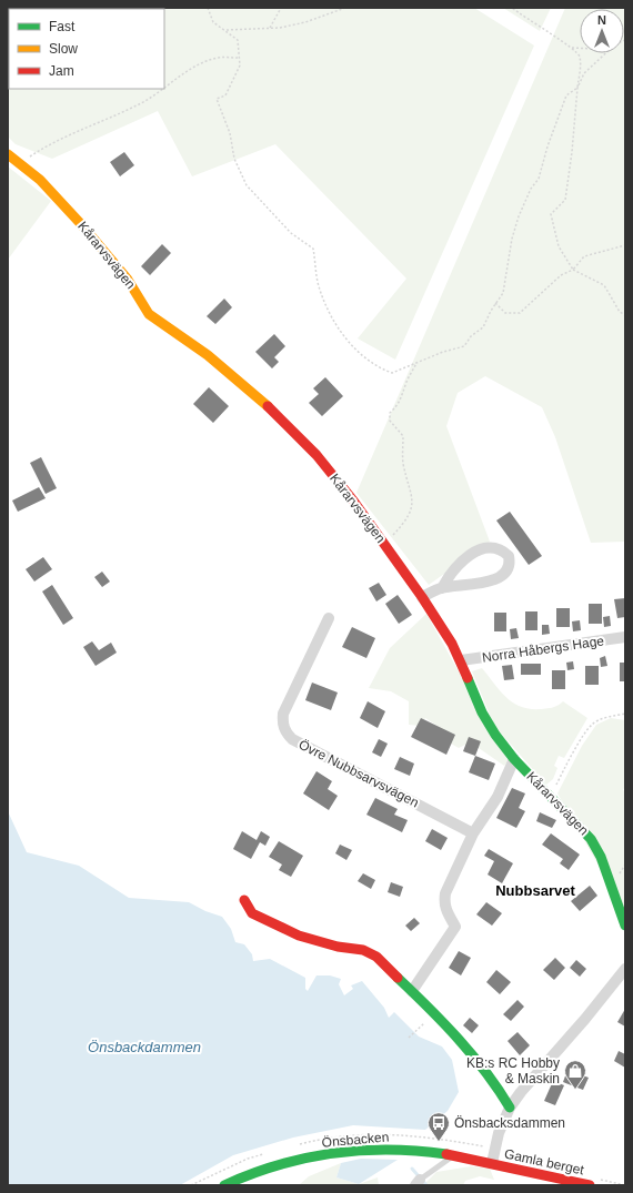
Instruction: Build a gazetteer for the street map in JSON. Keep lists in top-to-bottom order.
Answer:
{
  "streets": {
    "street": [
      "Kårarvsvägen",
      "Norra Håbergs Hage",
      "Övre Nubbsarvsvägen",
      "Önsbacken",
      "Gamla berget"
    ]
  },
  "crossings": [
    ["Kårarvsvägen", "Norra Håbergs Hage"],
    ["Önsbacken", "Gamla berget"]
  ],
  "districts": ["Nubbsarvet"],
  "water": ["Önsbackdammen"],
  "places": {
    "shop": ["KB:s RC Hobby & Maskin"],
    "bus stop": ["Önsbacksdammen"]
  },
  "legend": ["Fast", "Slow", "Jam"],
  "north": "top"
}
